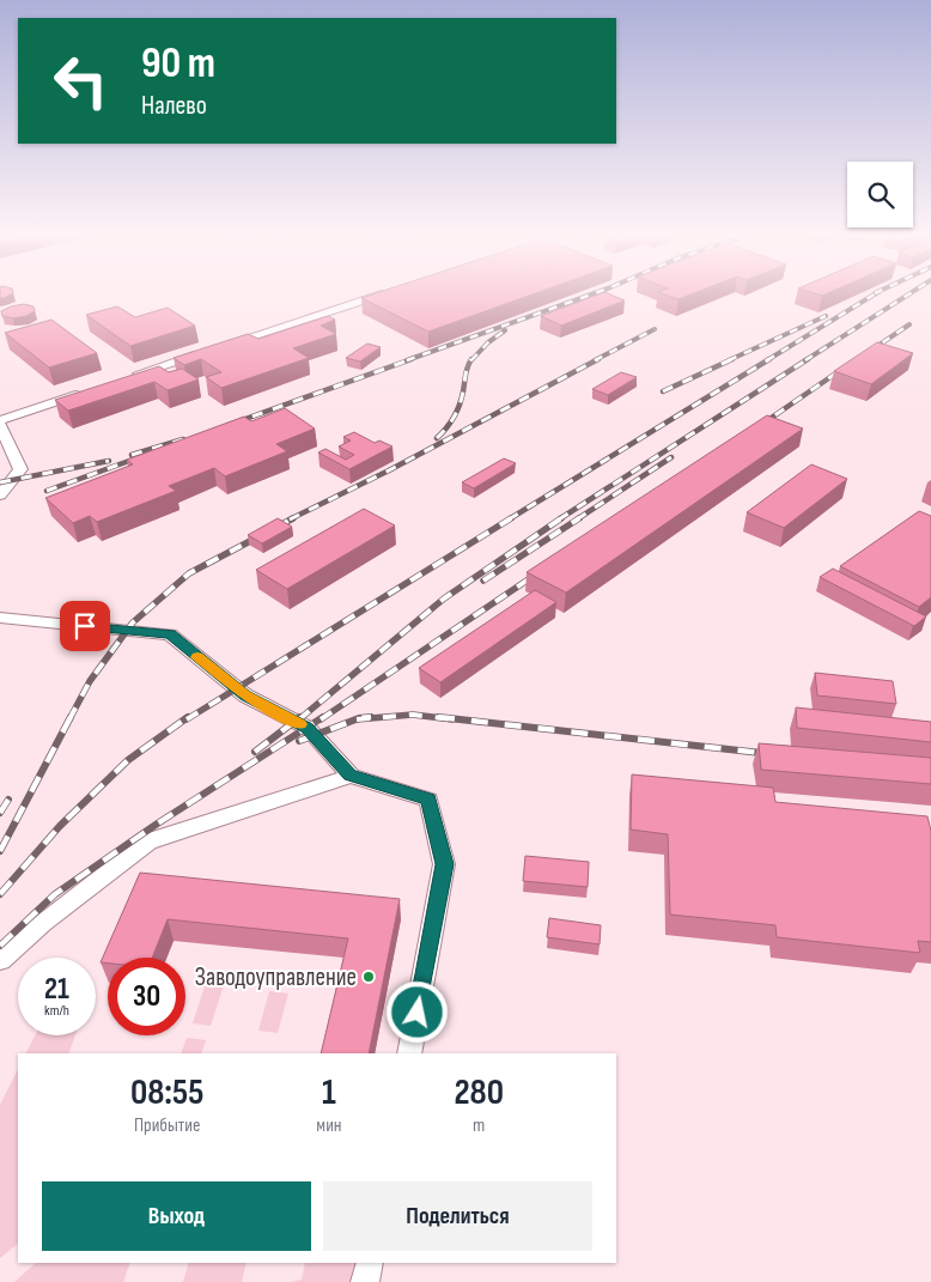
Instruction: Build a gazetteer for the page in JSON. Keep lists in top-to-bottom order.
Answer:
{
  "places": ["Заводоуправление"],
  "page": {
    "turn": ["90 m", "Налево"],
    "speed": "21 km/h",
    "limit": "30",
    "eta": [
      "08:55",
      "Прибытие",
      "1",
      "мин",
      "280",
      "m"
    ],
    "buttons": ["Выход", "Поделиться"]
  }
}
